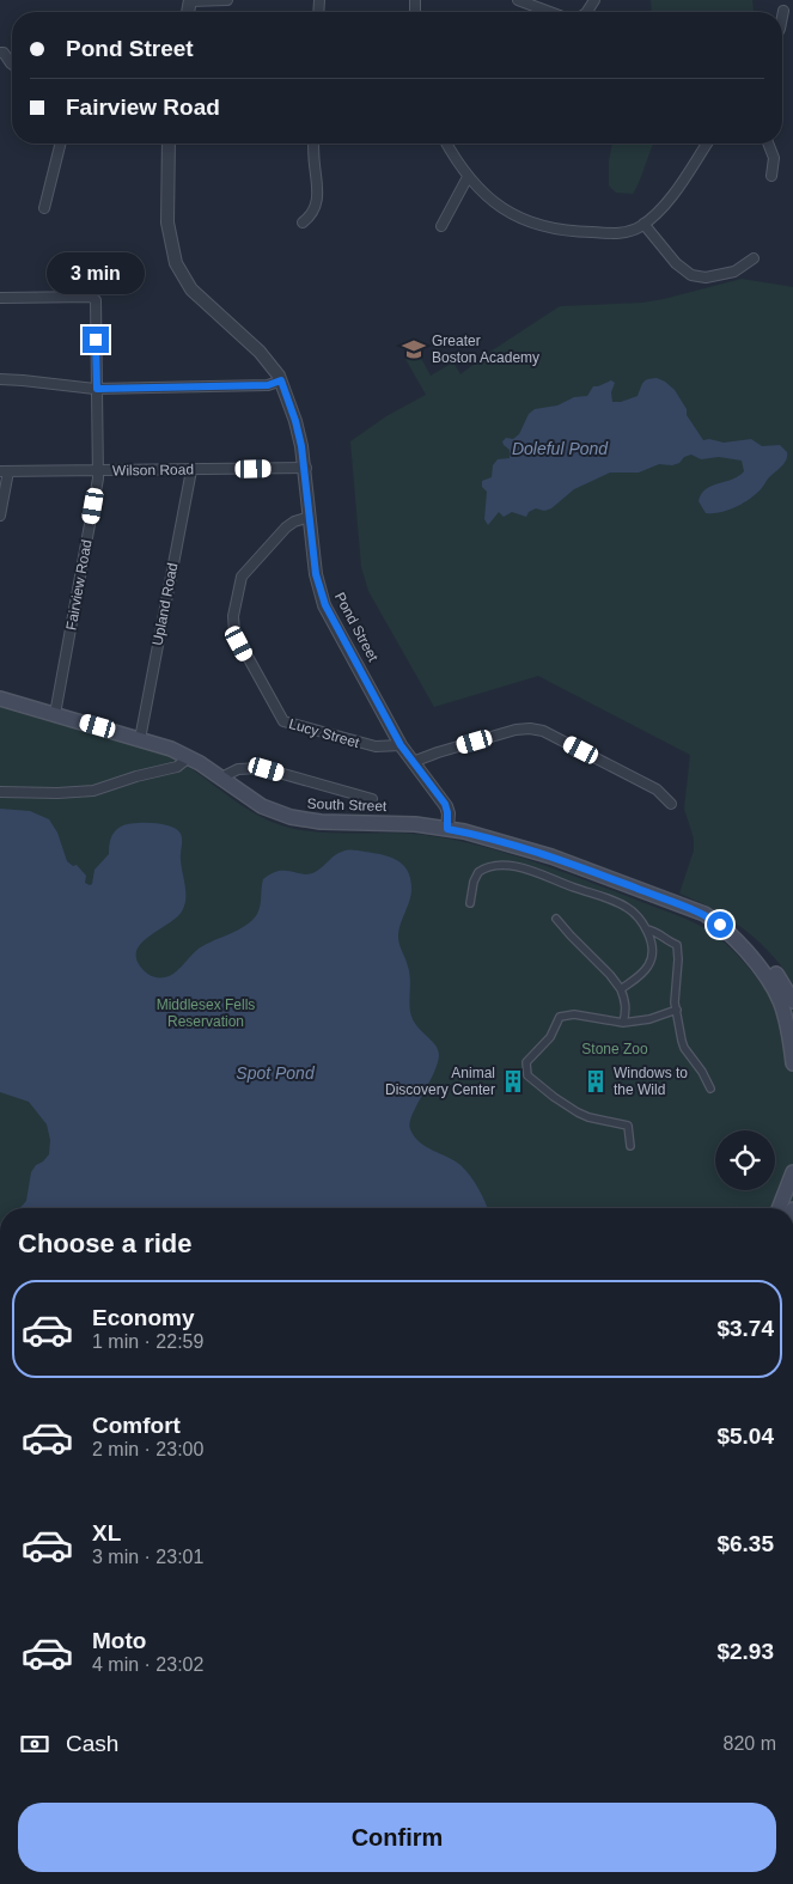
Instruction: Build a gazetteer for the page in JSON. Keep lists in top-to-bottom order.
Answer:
{
  "streets": {
    "main road": ["South Street"],
    "street": [
      "Wilson Road",
      "Fairview Road",
      "Upland Road",
      "Pond Street",
      "Lucy Street"
    ]
  },
  "crossings": [
    ["Wilson Road", "Fairview Road"],
    ["Wilson Road", "Upland Road"],
    ["Wilson Road", "Pond Street"],
    ["Fairview Road", "South Street"],
    ["Upland Road", "South Street"],
    ["Pond Street", "Lucy Street"],
    ["Pond Street", "South Street"]
  ],
  "water": ["Doleful Pond", "Spot Pond"],
  "parks": ["Middlesex Fells Reservation", "Stone Zoo"],
  "places": {
    "school or university": ["Greater Boston Academy"],
    "building": ["Animal Discovery Center", "Windows to the Wild"]
  },
  "page": {
    "banner": ["Pond Street", "Fairview Road"],
    "bubble": "3 min",
    "heading": "Choose a ride",
    "list": [
      {
        "name": "Economy",
        "note": "1 min · 22:59",
        "value": "$3.74"
      },
      {
        "name": "Comfort",
        "note": "2 min · 23:00",
        "value": "$5.04"
      },
      {
        "name": "XL",
        "note": "3 min · 23:01",
        "value": "$6.35"
      },
      {
        "name": "Moto",
        "note": "4 min · 23:02",
        "value": "$2.93"
      }
    ],
    "pay": ["Cash", "820 m"],
    "buttons": "Confirm"
  }
}
